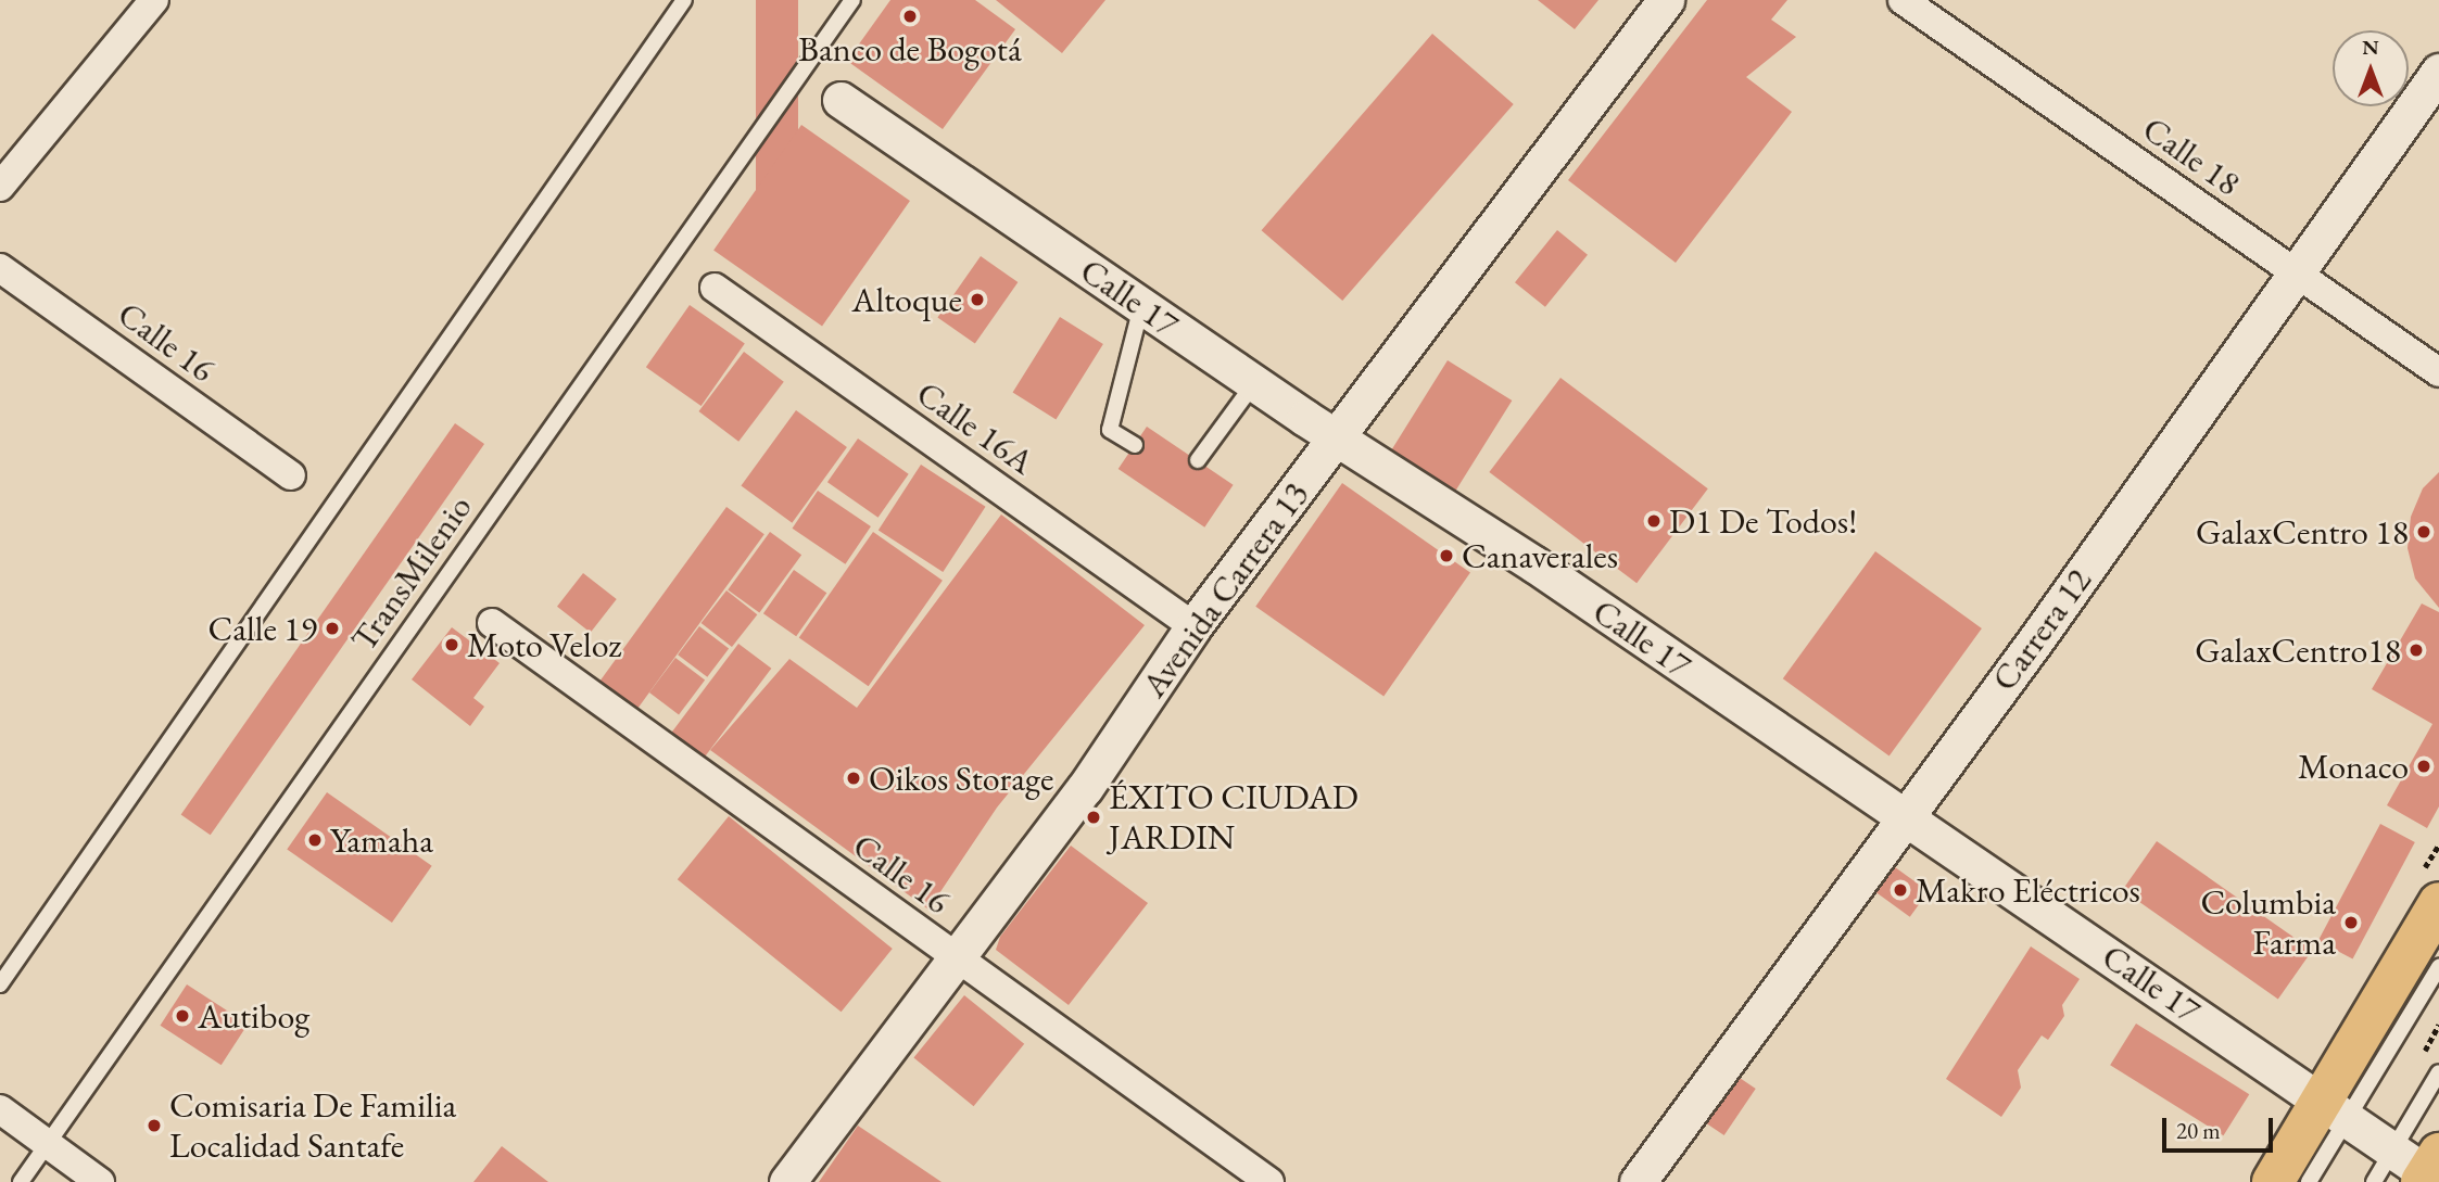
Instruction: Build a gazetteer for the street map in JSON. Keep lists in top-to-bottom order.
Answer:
{
  "streets": {
    "street": [
      "Calle 18",
      "Calle 17",
      "Calle 16",
      "Calle 16A",
      "Avenida Carrera 13",
      "Carrera 12"
    ],
    "lane": ["TransMilenio"]
  },
  "crossings": [
    ["Calle 18", "Carrera 12"],
    ["Calle 17", "Avenida Carrera 13"],
    ["Calle 17", "Carrera 12"],
    ["Calle 16", "Avenida Carrera 13"],
    ["Calle 16A", "Avenida Carrera 13"]
  ],
  "places": [
    "Banco de Bogotá",
    "Altoque",
    "D1 De Todos!",
    "GalaxCentro 18",
    "Canaverales",
    "Calle 19",
    "Moto Veloz",
    "GalaxCentro18",
    "Monaco",
    "Oikos Storage",
    "ÉXITO CIUDAD JARDIN",
    "Yamaha",
    "Makro Eléctricos",
    "Columbia Farma",
    "Autibog",
    "Comisaria De Familia Localidad Santafe"
  ],
  "scale_bar": "20 m",
  "north": "top"
}
